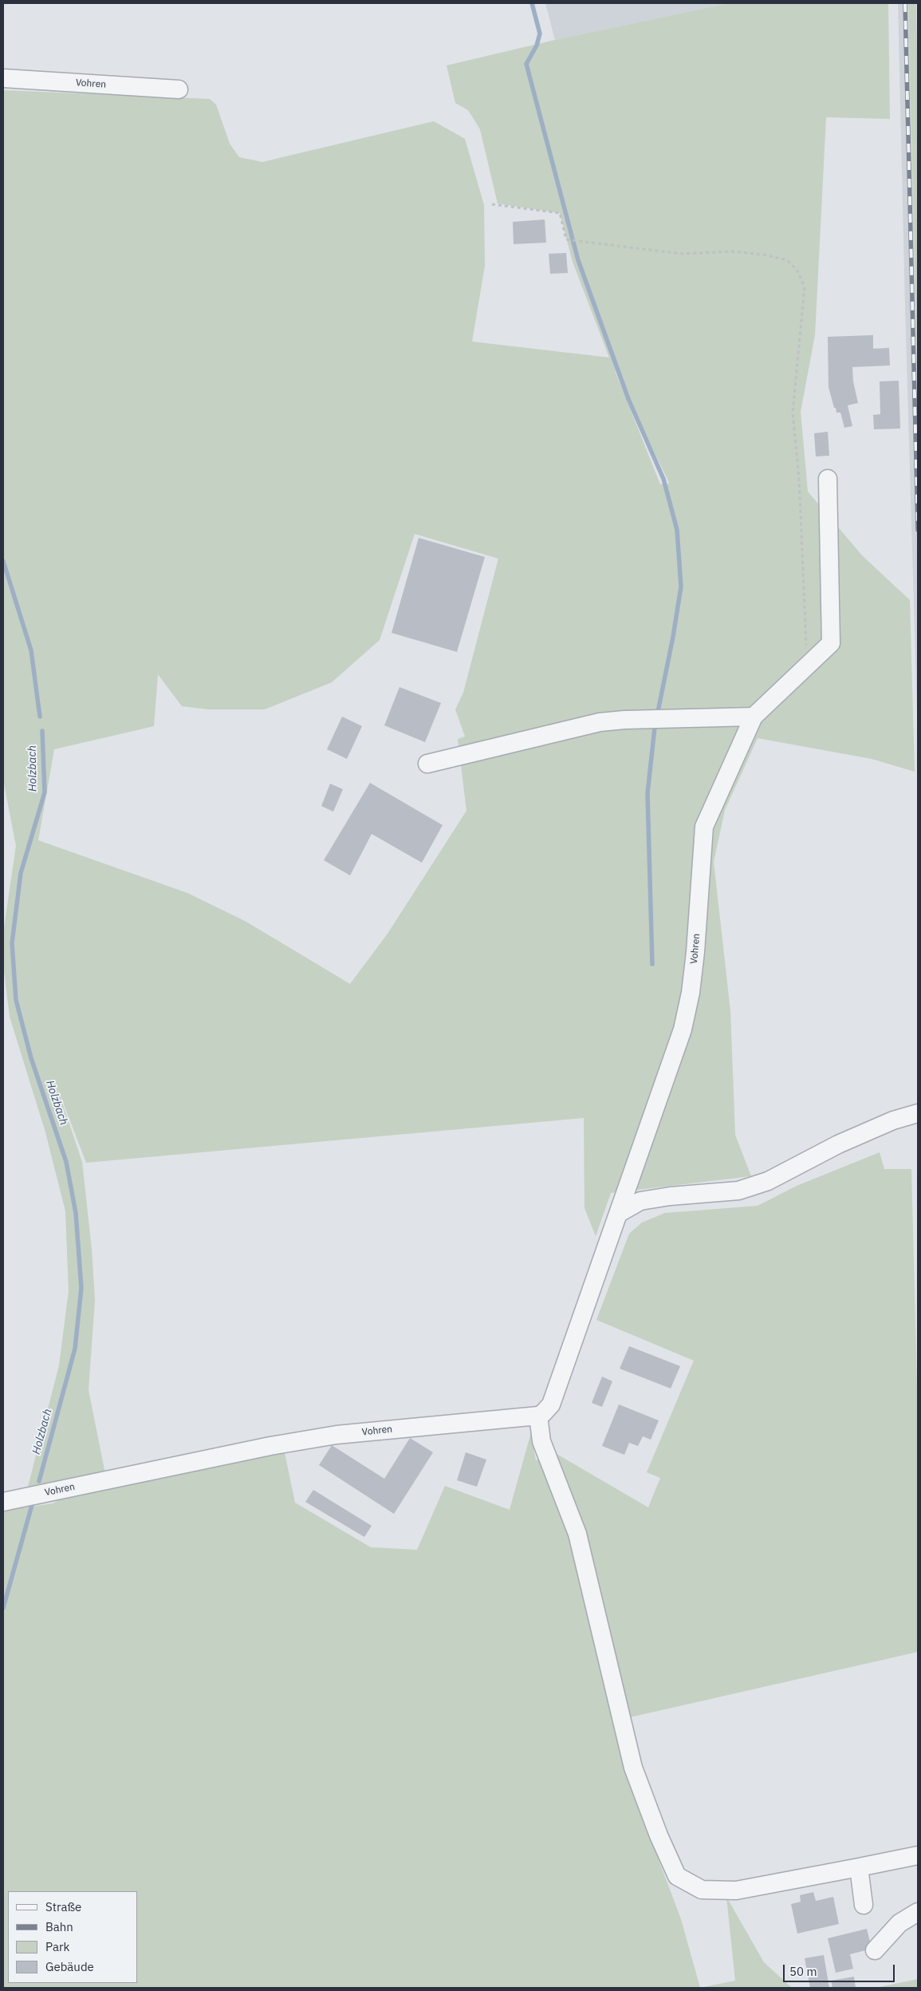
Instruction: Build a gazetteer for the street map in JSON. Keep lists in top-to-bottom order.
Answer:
{
  "streets": {
    "street": ["Vohren"]
  },
  "water": ["Holzbach"],
  "legend": [
    "Straße",
    "Bahn",
    "Park",
    "Gebäude"
  ],
  "scale_bar": "50 m"
}
